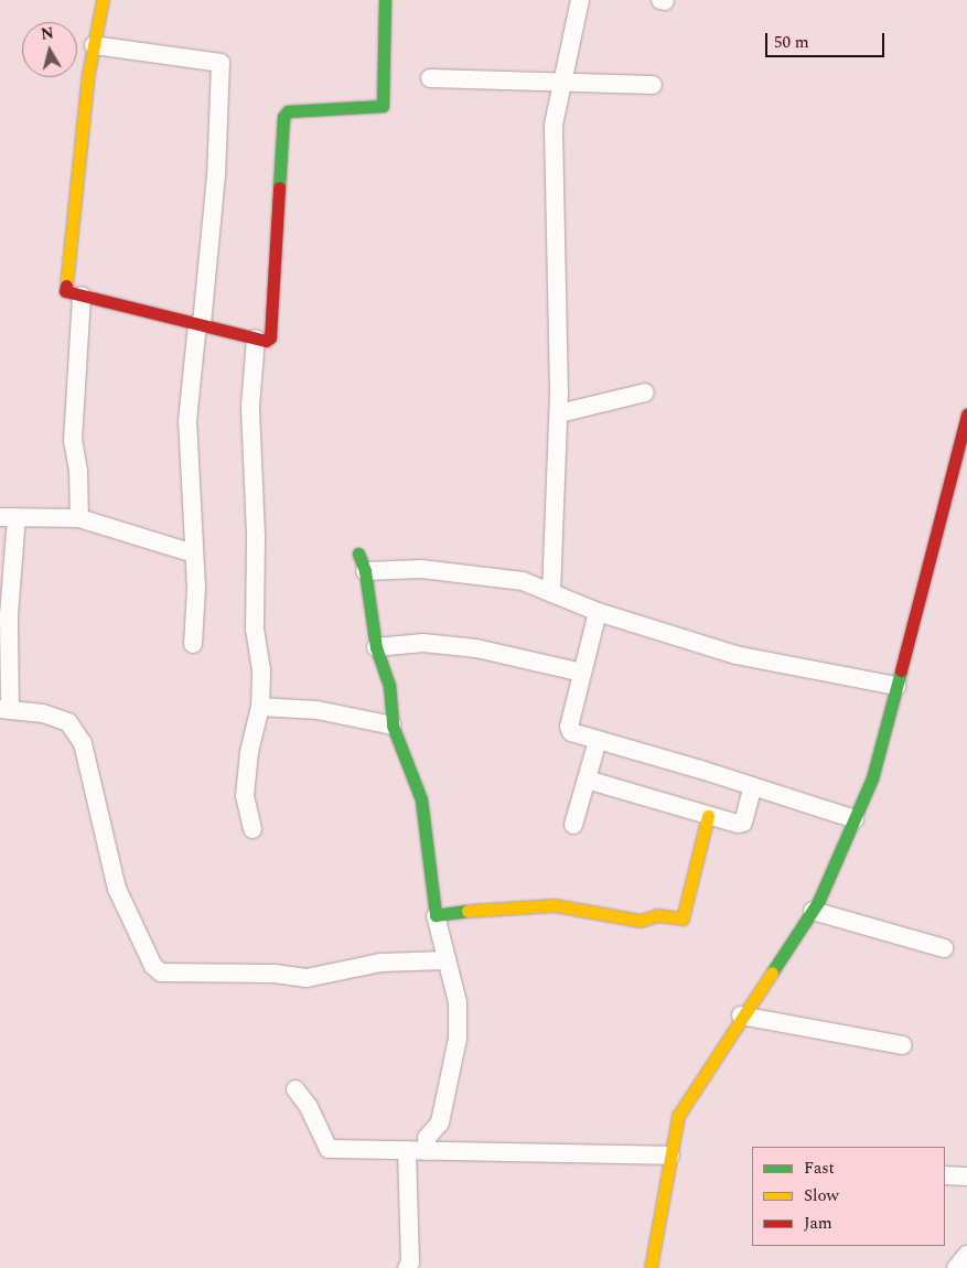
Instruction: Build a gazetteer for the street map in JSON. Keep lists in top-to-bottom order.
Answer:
{
  "legend": ["Fast", "Slow", "Jam"],
  "scale_bar": "50 m",
  "north": "top"
}
